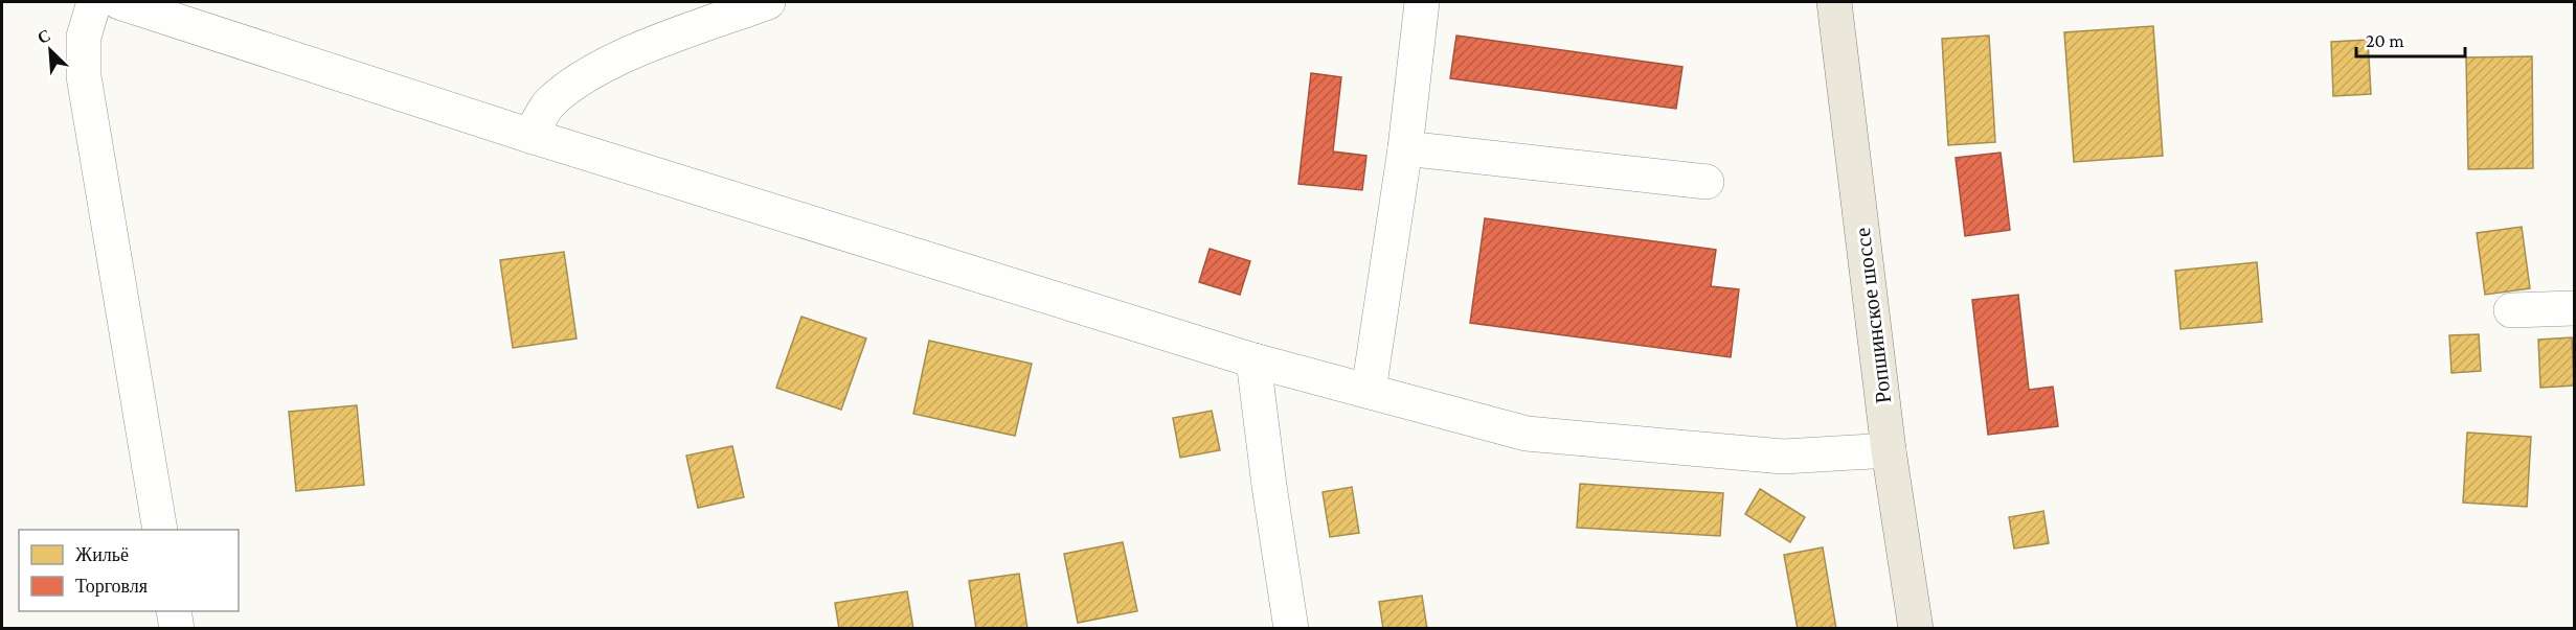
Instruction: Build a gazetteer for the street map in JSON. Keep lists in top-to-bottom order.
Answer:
{
  "streets": {
    "main road": ["Ропшинское шоссе"]
  },
  "legend": ["Жильё", "Торговля"],
  "scale_bar": "20 m",
  "north": "top left"
}
